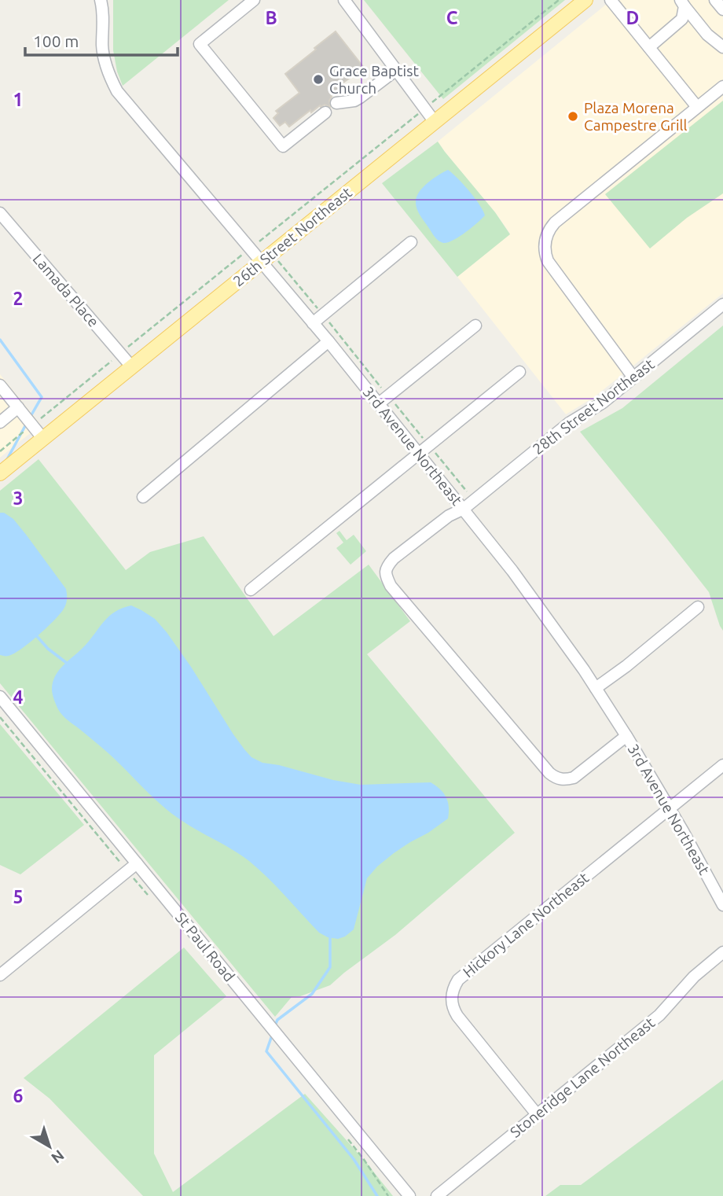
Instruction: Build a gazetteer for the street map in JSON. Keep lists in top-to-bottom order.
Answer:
{
  "streets": {
    "main road": ["26th Street Northeast"],
    "street": [
      "Lamada Place",
      "28th Street Northeast",
      "3rd Avenue Northeast",
      "Hickory Lane Northeast",
      "St Paul Road",
      "Stoneridge Lane Northeast"
    ]
  },
  "crossings": [
    ["26th Street Northeast", "Lamada Place"],
    ["26th Street Northeast", "3rd Avenue Northeast"],
    ["28th Street Northeast", "3rd Avenue Northeast"],
    ["3rd Avenue Northeast", "Hickory Lane Northeast"],
    ["Hickory Lane Northeast", "Stoneridge Lane Northeast"]
  ],
  "places": ["Grace Baptist Church", "Plaza Morena Campestre Grill"],
  "scale_bar": "100 m",
  "north": "bottom right",
  "grid": {
    "columns": ["B", "C", "D"],
    "rows": [
      "1",
      "2",
      "3",
      "4",
      "5",
      "6"
    ]
  }
}
